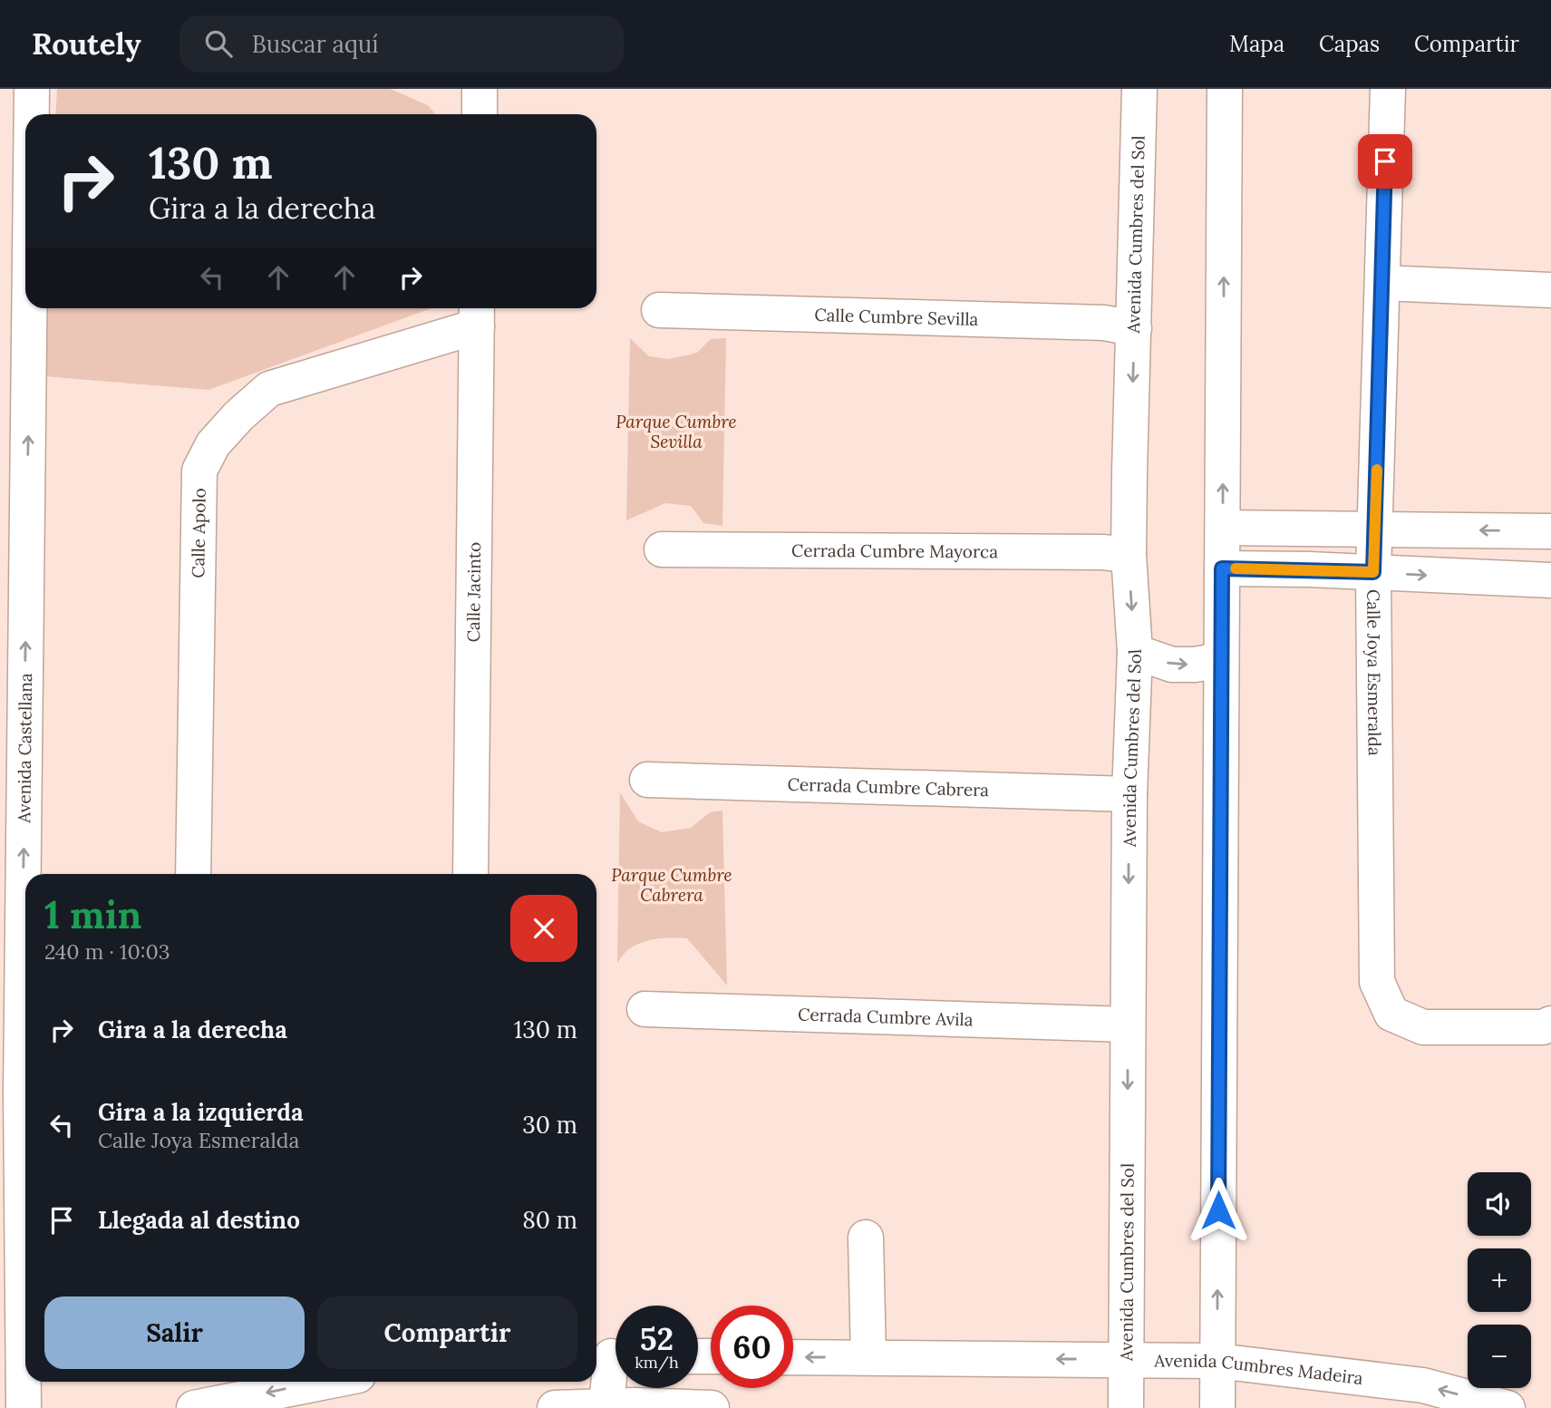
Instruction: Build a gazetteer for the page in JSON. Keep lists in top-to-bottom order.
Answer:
{
  "streets": {
    "street": [
      "Avenida Cumbres del Sol",
      "Calle Cumbre Sevilla",
      "Calle Apolo",
      "Cerrada Cumbre Mayorca",
      "Calle Jacinto",
      "Calle Joya Esmeralda",
      "Avenida Castellana",
      "Cerrada Cumbre Cabrera",
      "Cerrada Cumbre Avila",
      "Avenida Cumbres Madeira"
    ]
  },
  "crossings": [
    ["Avenida Cumbres del Sol", "Calle Cumbre Sevilla"],
    ["Avenida Cumbres del Sol", "Cerrada Cumbre Mayorca"],
    ["Avenida Cumbres del Sol", "Cerrada Cumbre Cabrera"],
    ["Avenida Cumbres del Sol", "Cerrada Cumbre Avila"],
    ["Avenida Cumbres del Sol", "Avenida Cumbres Madeira"],
    ["Calle Apolo", "Calle Jacinto"]
  ],
  "one_way": ["Avenida Castellana", "Avenida Cumbres Madeira"],
  "parks": ["Parque Cumbre Sevilla", "Parque Cumbre Cabrera"],
  "page": {
    "header": "Routely",
    "search": "Buscar aquí",
    "nav": ["Mapa", "Capas", "Compartir"],
    "turn": ["130 m", "Gira a la derecha"],
    "heading": ["1 min", "240 m · 10:03"],
    "list": [
      {
        "name": "Gira a la derecha",
        "value": "130 m"
      },
      {
        "name": "Gira a la izquierda",
        "note": "Calle Joya Esmeralda",
        "value": "30 m"
      },
      {
        "name": "Llegada al destino",
        "value": "80 m"
      }
    ],
    "map_buttons": ["+", "−"],
    "buttons": ["Salir", "Compartir"],
    "speed": "52 km/h",
    "limit": "60"
  }
}
